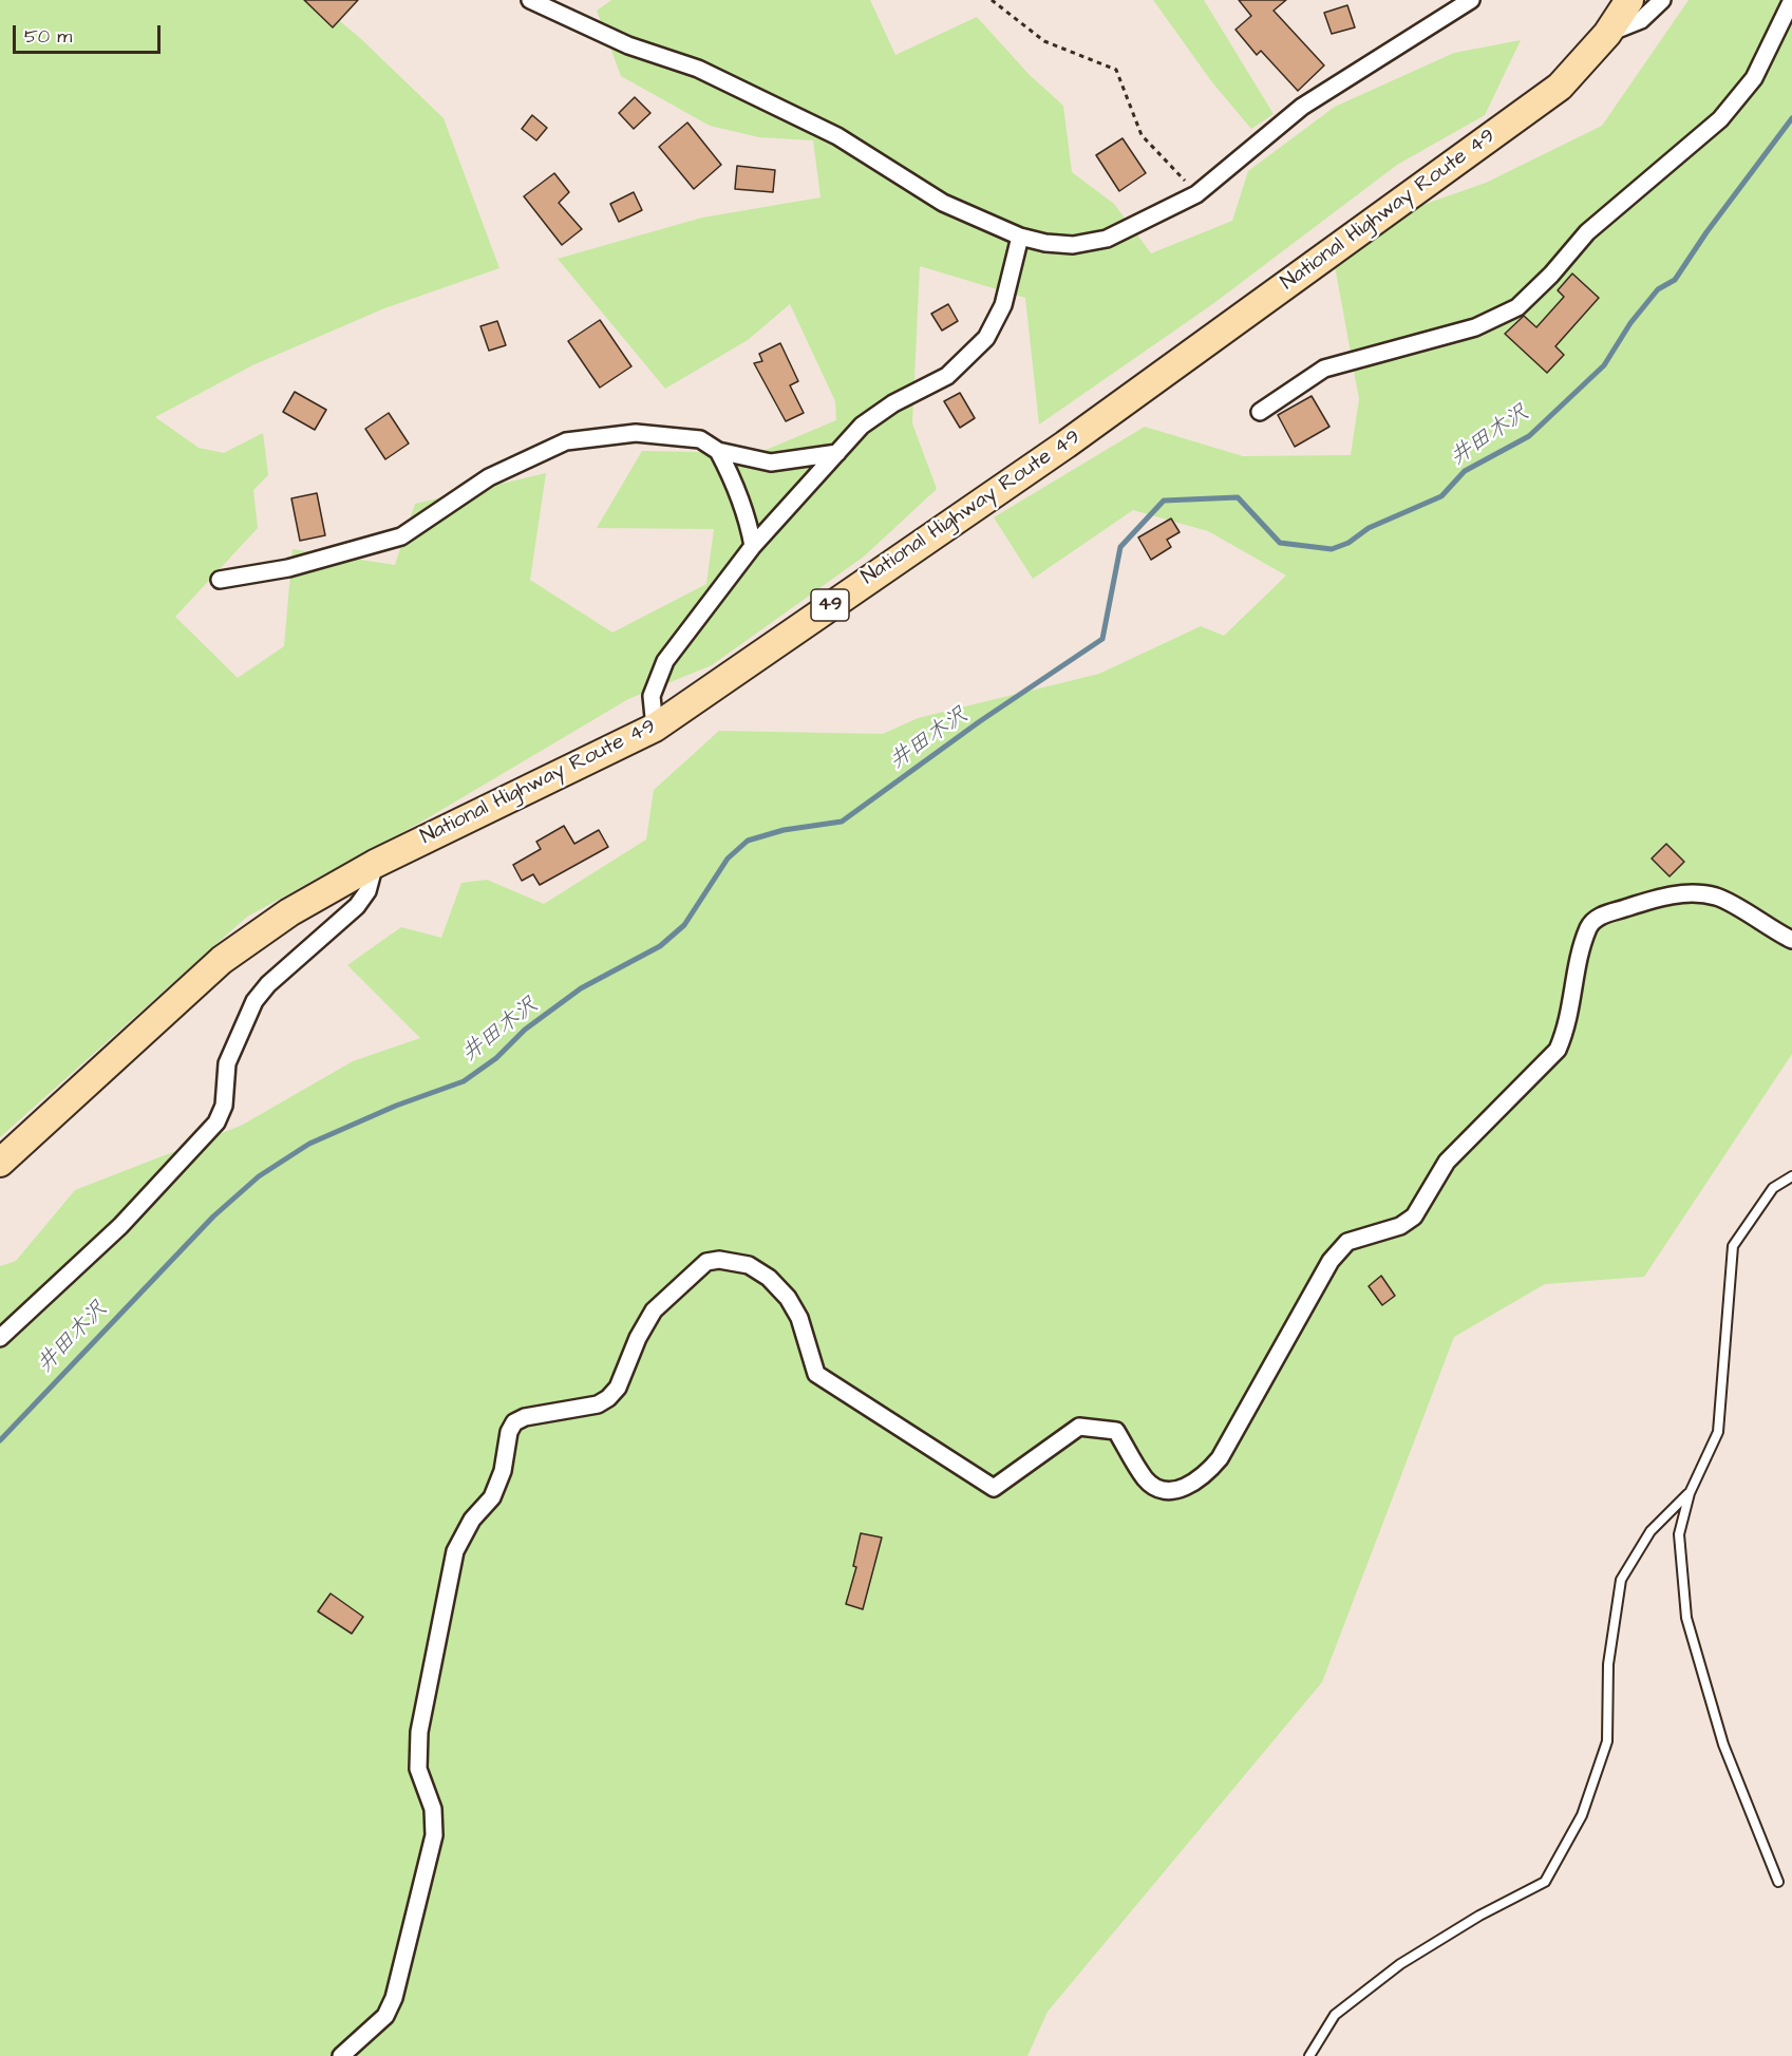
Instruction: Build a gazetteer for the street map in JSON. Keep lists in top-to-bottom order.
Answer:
{
  "streets": {
    "highway": ["National Highway Route 49", "49"]
  },
  "water": ["井田木沢"],
  "scale_bar": "50 m"
}
